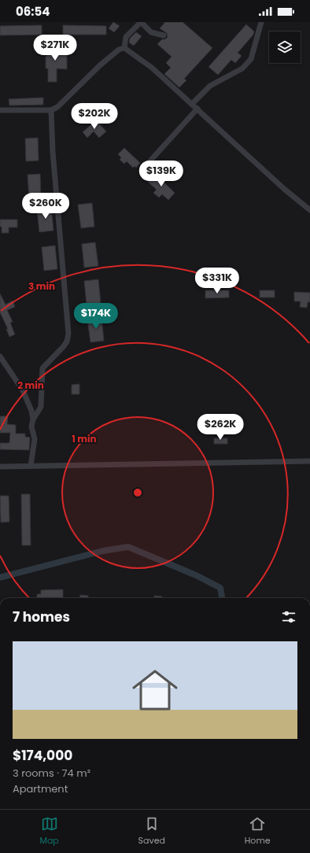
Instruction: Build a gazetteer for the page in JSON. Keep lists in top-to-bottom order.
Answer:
{
  "page": {
    "status": "06:54",
    "price": [
      "$271K",
      "$202K",
      "$139K",
      "$260K",
      "$331K",
      "$174K",
      "$262K"
    ],
    "heading": "7 homes",
    "list": [
      {
        "name": "$174,000",
        "note": "3 rooms · 74 m² · Apartment"
      }
    ],
    "tabs": ["Map", "Saved", "Home"]
  },
  "rings": ["3 min", "2 min", "1 min"]
}
